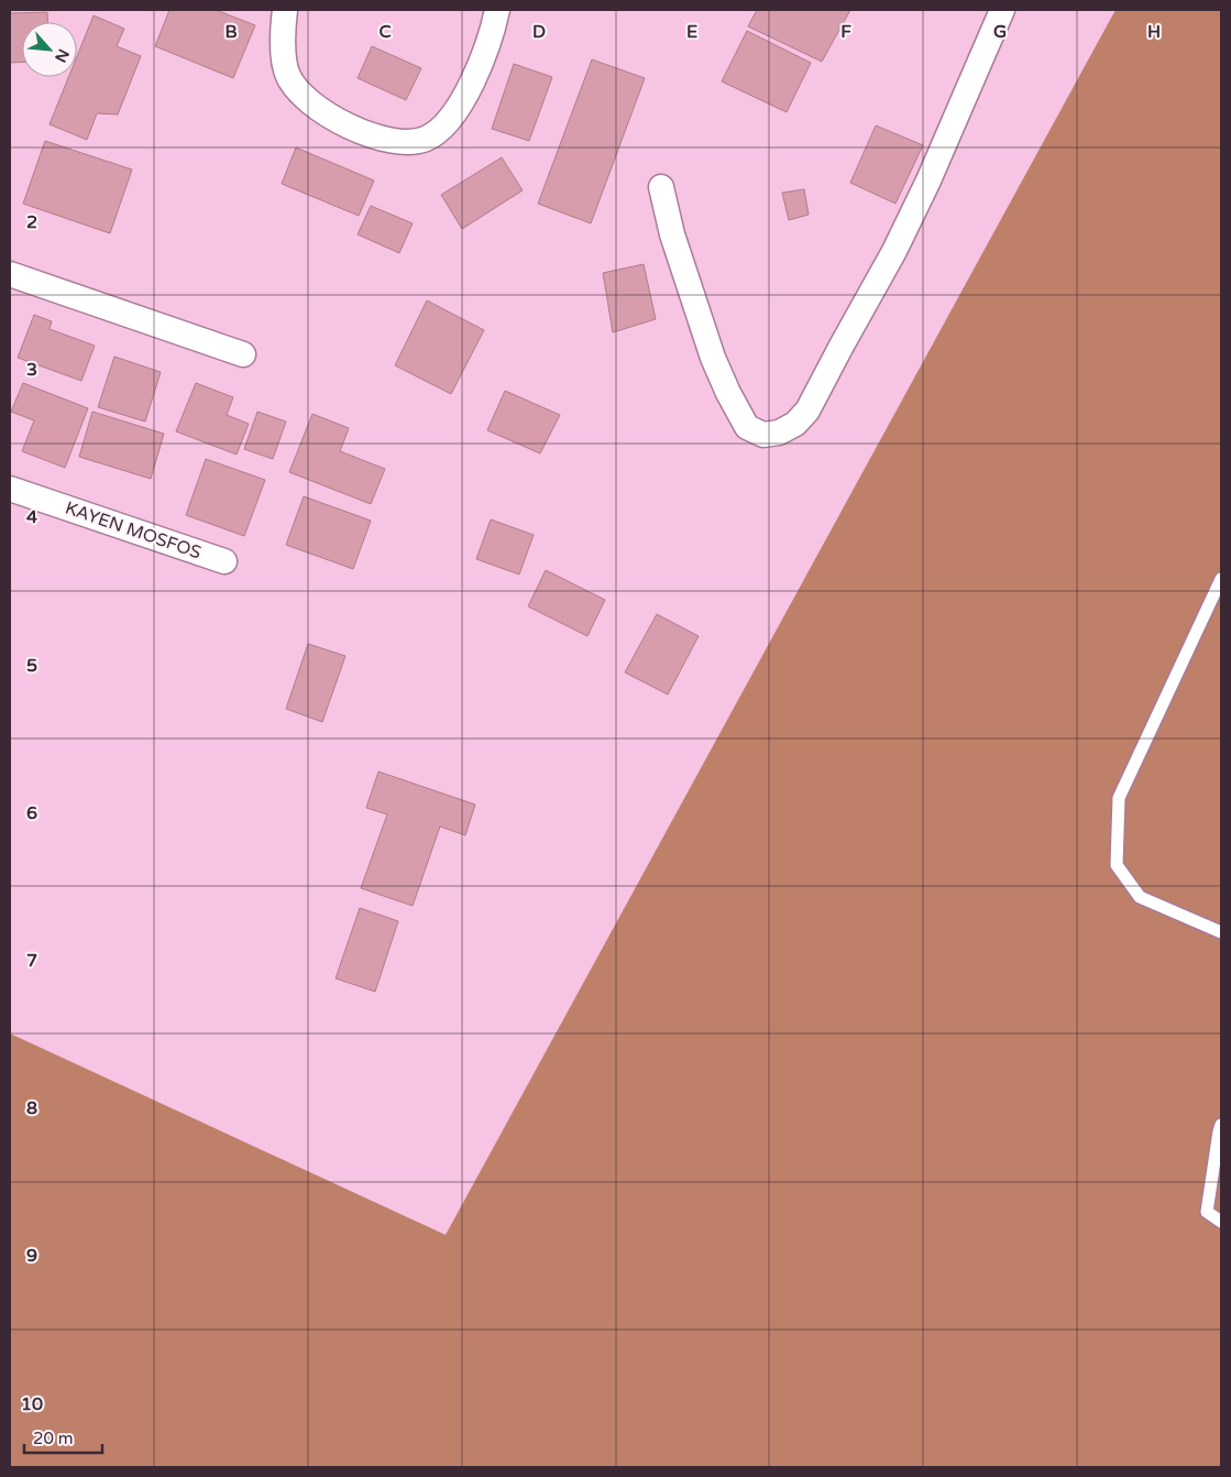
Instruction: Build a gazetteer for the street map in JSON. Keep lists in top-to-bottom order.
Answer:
{
  "streets": {
    "street": ["KAYEN MOSFOS"]
  },
  "scale_bar": "20 m",
  "north": "bottom right",
  "grid": {
    "columns": [
      "B",
      "C",
      "D",
      "E",
      "F",
      "G",
      "H"
    ],
    "rows": [
      "2",
      "3",
      "4",
      "5",
      "6",
      "7",
      "8",
      "9",
      "10"
    ]
  }
}
